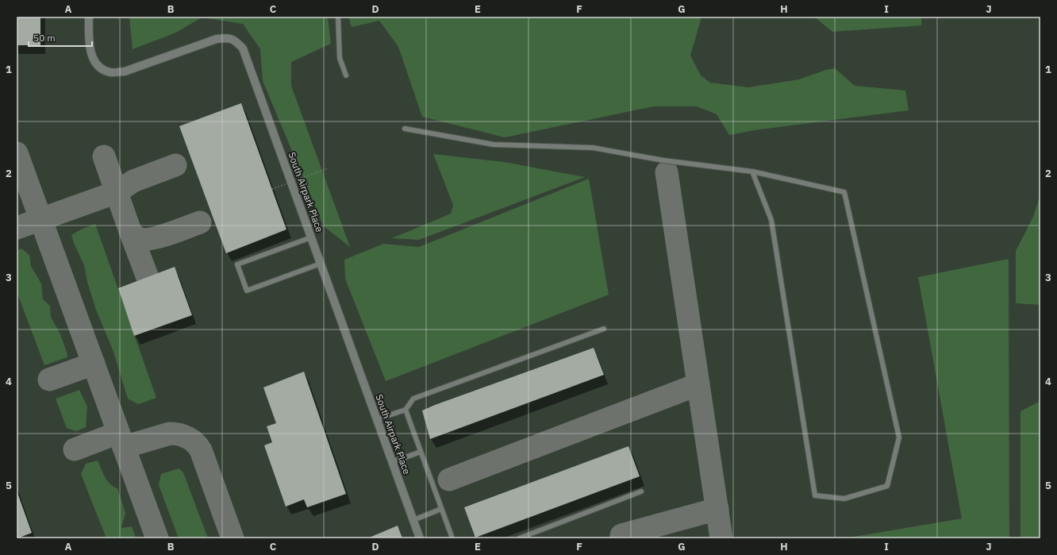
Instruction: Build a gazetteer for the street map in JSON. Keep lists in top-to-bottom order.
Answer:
{
  "streets": {
    "street": ["South Airpark Place"]
  },
  "scale_bar": "50 m",
  "grid": {
    "columns": [
      "A",
      "B",
      "C",
      "D",
      "E",
      "F",
      "G",
      "H",
      "I",
      "J"
    ],
    "rows": [
      "1",
      "2",
      "3",
      "4",
      "5"
    ]
  }
}
